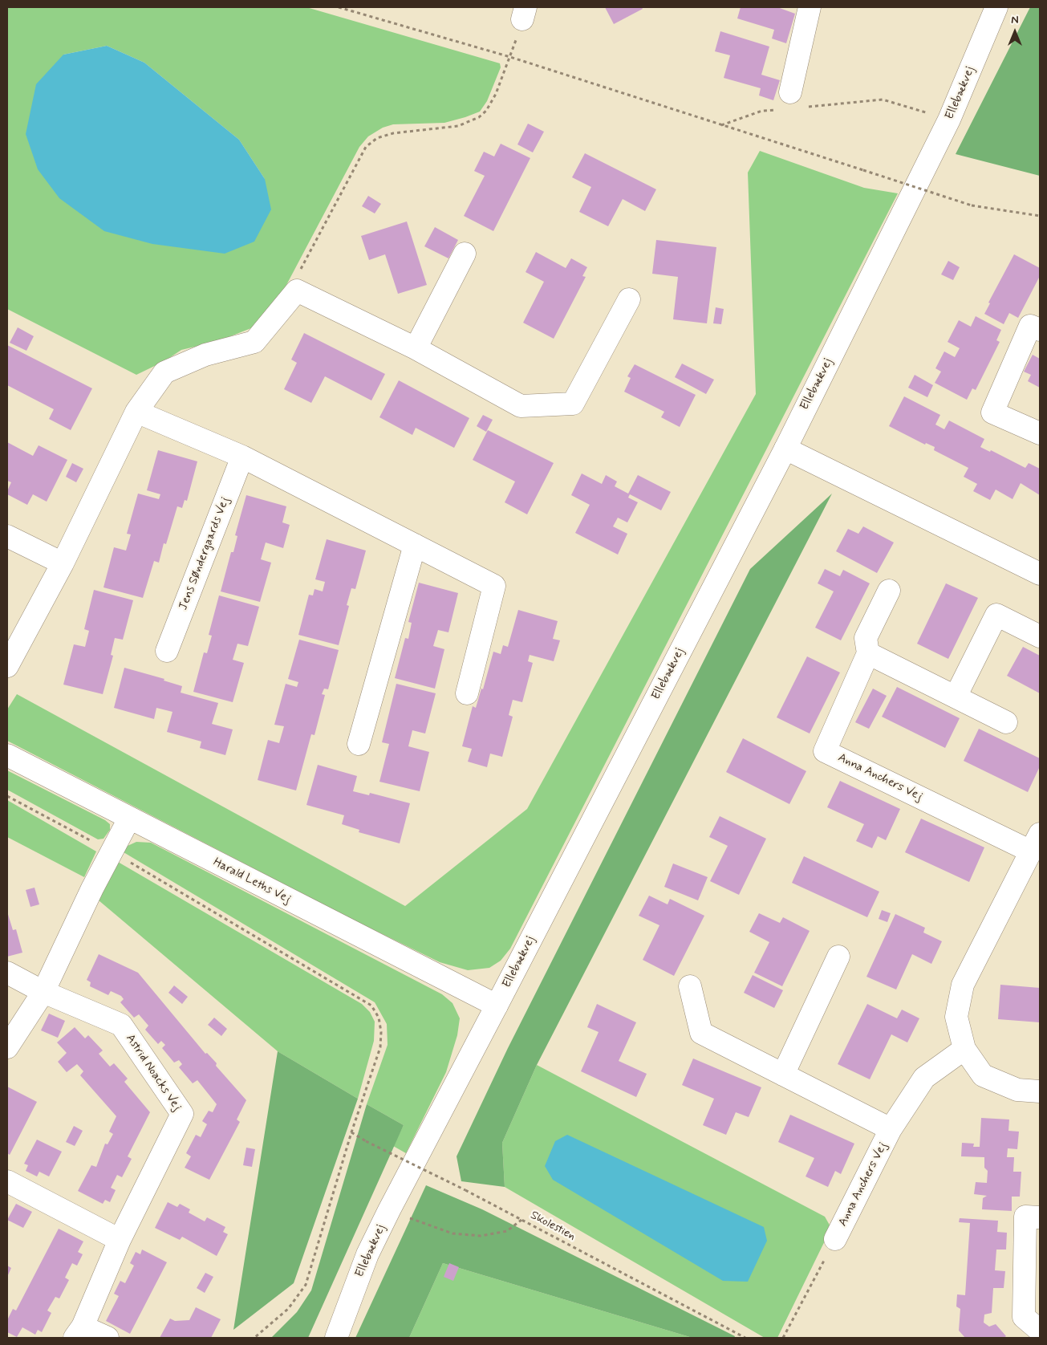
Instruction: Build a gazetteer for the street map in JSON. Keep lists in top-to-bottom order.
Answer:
{
  "streets": {
    "street": [
      "Ellebækvej",
      "Jens Søndergaards Vej",
      "Anna Anchers Vej",
      "Harald Leths Vej",
      "Astrid Noacks Vej"
    ],
    "path": ["Skolestien"]
  },
  "crossings": [
    ["Ellebækvej", "Harald Leths Vej"]
  ],
  "north": "top"
}
